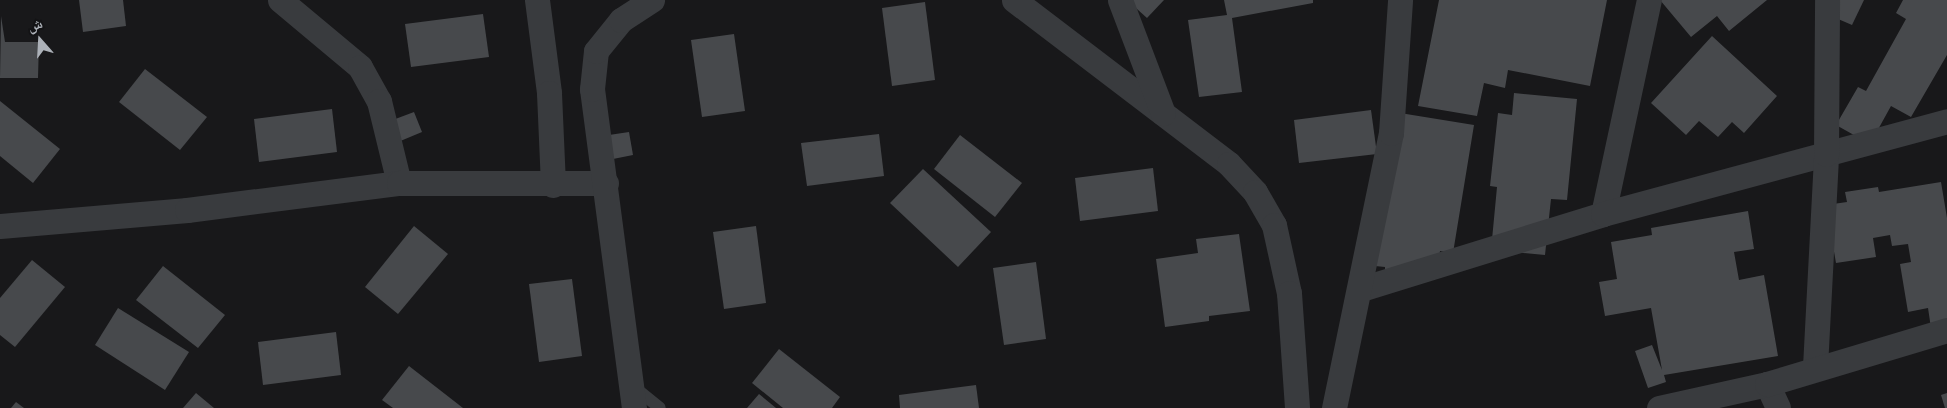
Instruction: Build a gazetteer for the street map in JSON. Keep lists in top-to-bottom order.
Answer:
{
  "north": "top"
}
